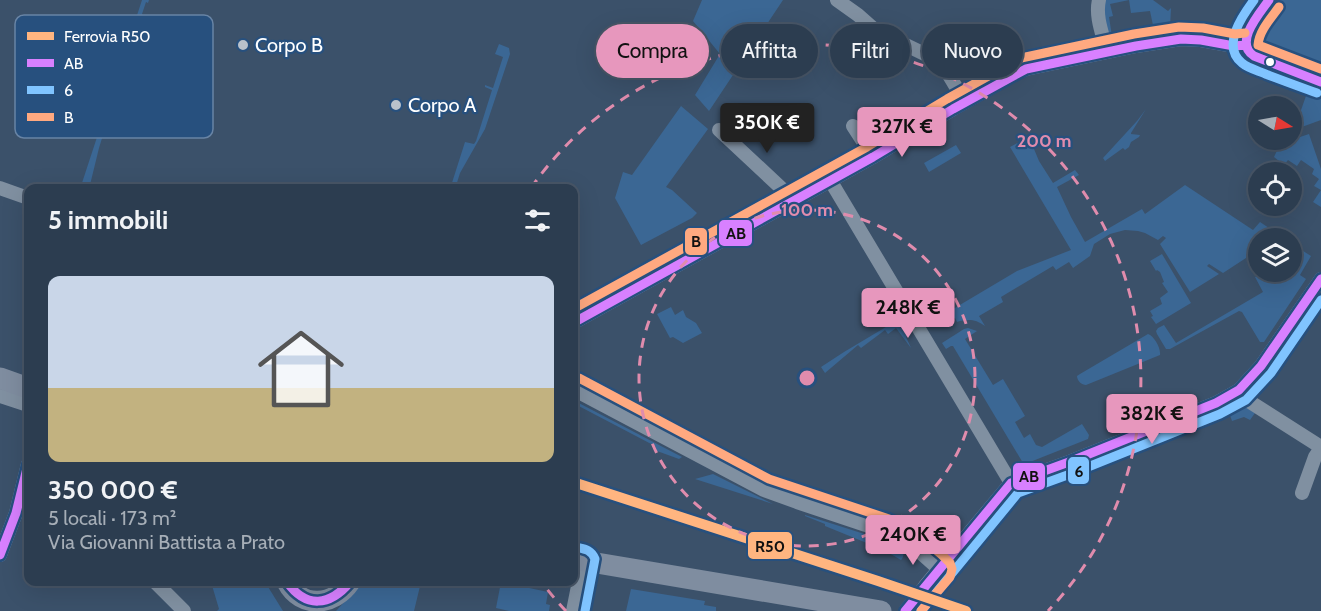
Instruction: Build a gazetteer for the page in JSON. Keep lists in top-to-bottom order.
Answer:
{
  "places": ["Corpo B", "Corpo A"],
  "lines": [
    "transit line AB",
    "transit line 6",
    "transit line B",
    "rail line R50"
  ],
  "legend": [
    "Ferrovia R50",
    "AB",
    "6",
    "B"
  ],
  "north": "right",
  "page": {
    "chip": [
      "Compra",
      "Affitta",
      "Filtri",
      "Nuovo"
    ],
    "price": [
      "350K €",
      "327K €",
      "248K €",
      "382K €",
      "240K €"
    ],
    "heading": "5 immobili",
    "list": [
      {
        "name": "350 000 €",
        "note": "5 locali · 173 m² · Via Giovanni Battista a Prato"
      }
    ]
  },
  "rings": ["200 m", "100 m"]
}
